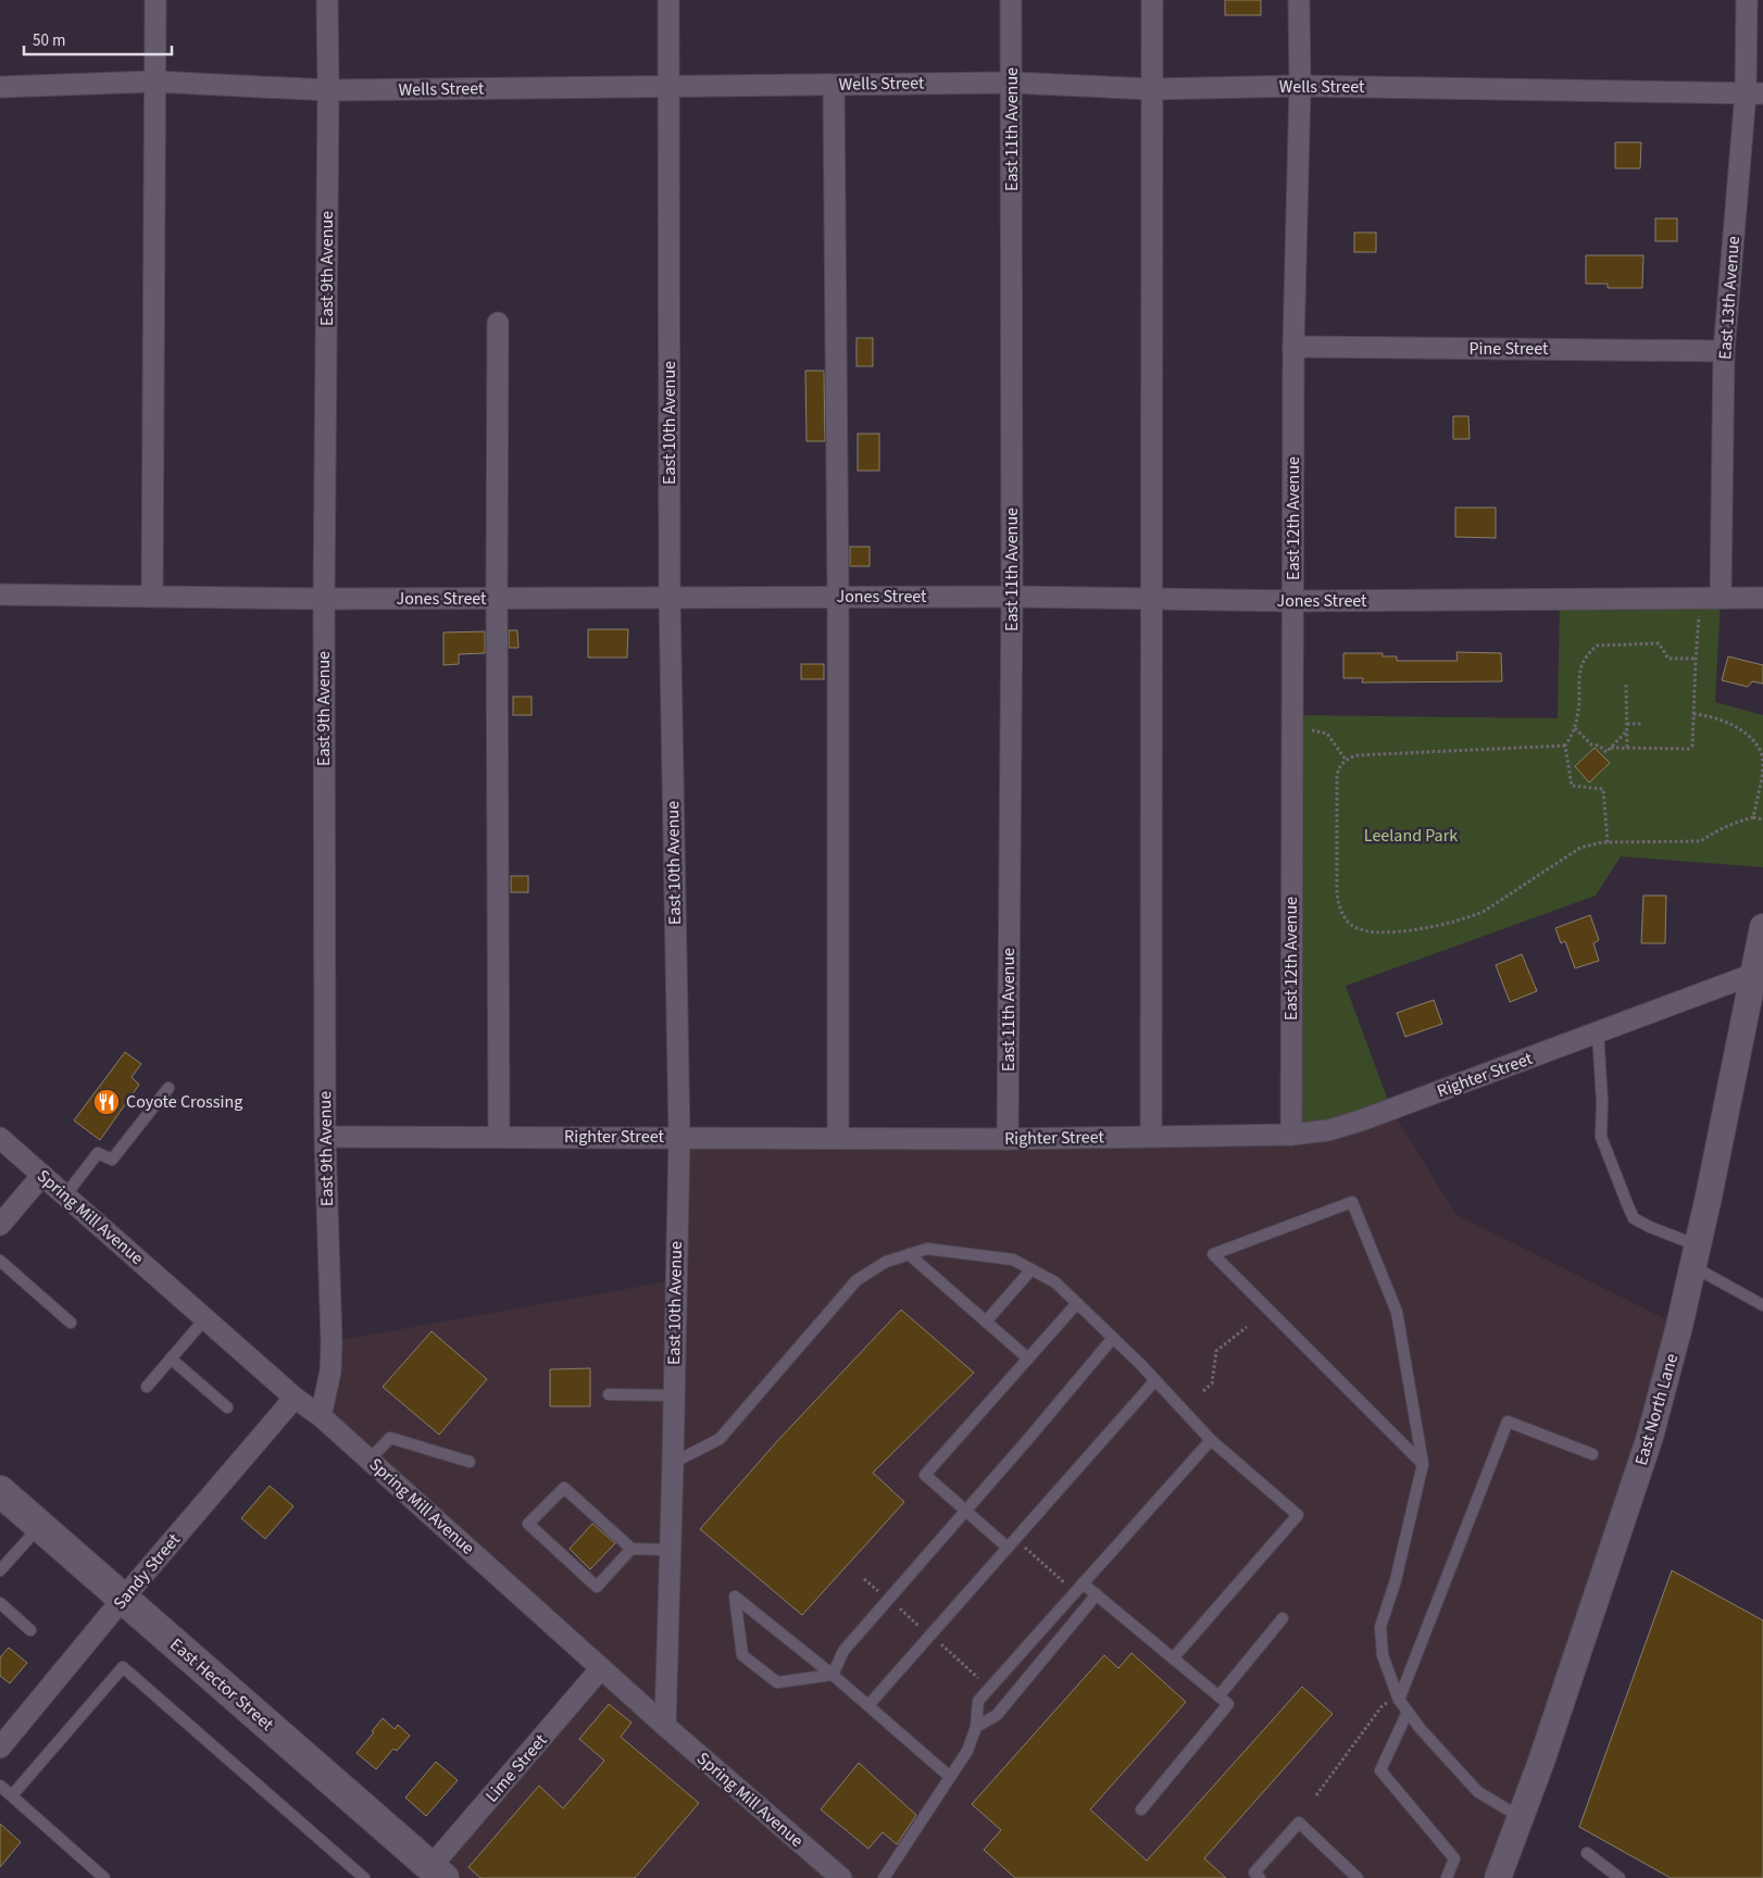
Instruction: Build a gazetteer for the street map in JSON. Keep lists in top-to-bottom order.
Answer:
{
  "streets": {
    "main road": ["East Hector Street"],
    "street": [
      "Wells Street",
      "East 11th Avenue",
      "East 9th Avenue",
      "East 13th Avenue",
      "Pine Street",
      "East 10th Avenue",
      "East 12th Avenue",
      "Jones Street",
      "Righter Street",
      "Spring Mill Avenue",
      "East North Lane",
      "Sandy Street",
      "Lime Street"
    ]
  },
  "crossings": [
    ["Wells Street", "East 11th Avenue"],
    ["Wells Street", "East 9th Avenue"],
    ["Wells Street", "East 13th Avenue"],
    ["Wells Street", "East 10th Avenue"],
    ["Wells Street", "East 12th Avenue"],
    ["East 11th Avenue", "Jones Street"],
    ["East 11th Avenue", "Righter Street"],
    ["East 9th Avenue", "Jones Street"],
    ["East 9th Avenue", "Righter Street"],
    ["East 9th Avenue", "Spring Mill Avenue"],
    ["East 13th Avenue", "Pine Street"],
    ["East 13th Avenue", "Jones Street"],
    ["Pine Street", "East 12th Avenue"],
    ["East 10th Avenue", "Jones Street"],
    ["East 10th Avenue", "Righter Street"],
    ["East 10th Avenue", "Spring Mill Avenue"],
    ["East 12th Avenue", "Jones Street"],
    ["East 12th Avenue", "Righter Street"],
    ["Righter Street", "East North Lane"],
    ["Spring Mill Avenue", "Sandy Street"],
    ["Spring Mill Avenue", "Lime Street"],
    ["Sandy Street", "East Hector Street"],
    ["East Hector Street", "Lime Street"]
  ],
  "parks": ["Leeland Park"],
  "places": {
    "restaurant": ["Coyote Crossing"]
  },
  "scale_bar": "50 m"
}
